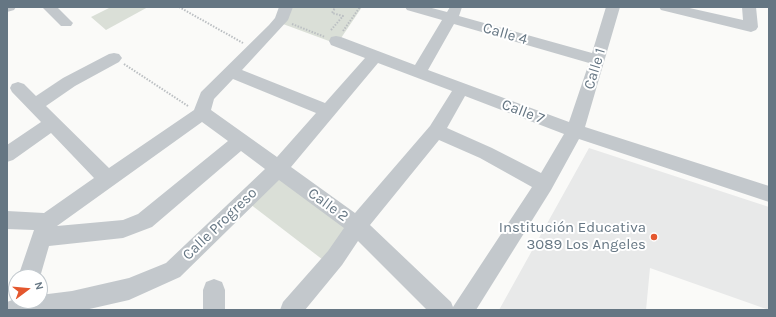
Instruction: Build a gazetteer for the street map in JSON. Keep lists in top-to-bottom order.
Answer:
{
  "streets": {
    "street": [
      "Calle 4",
      "Calle 1",
      "Calle 7",
      "Calle 2",
      "Calle Progreso"
    ]
  },
  "crossings": [
    ["Calle 4", "Calle 1"],
    ["Calle 1", "Calle 7"],
    ["Calle 7", "Calle Progreso"],
    ["Calle 2", "Calle Progreso"]
  ],
  "places": ["Institución Educativa 3089 Los Angeles"],
  "north": "right"
}
